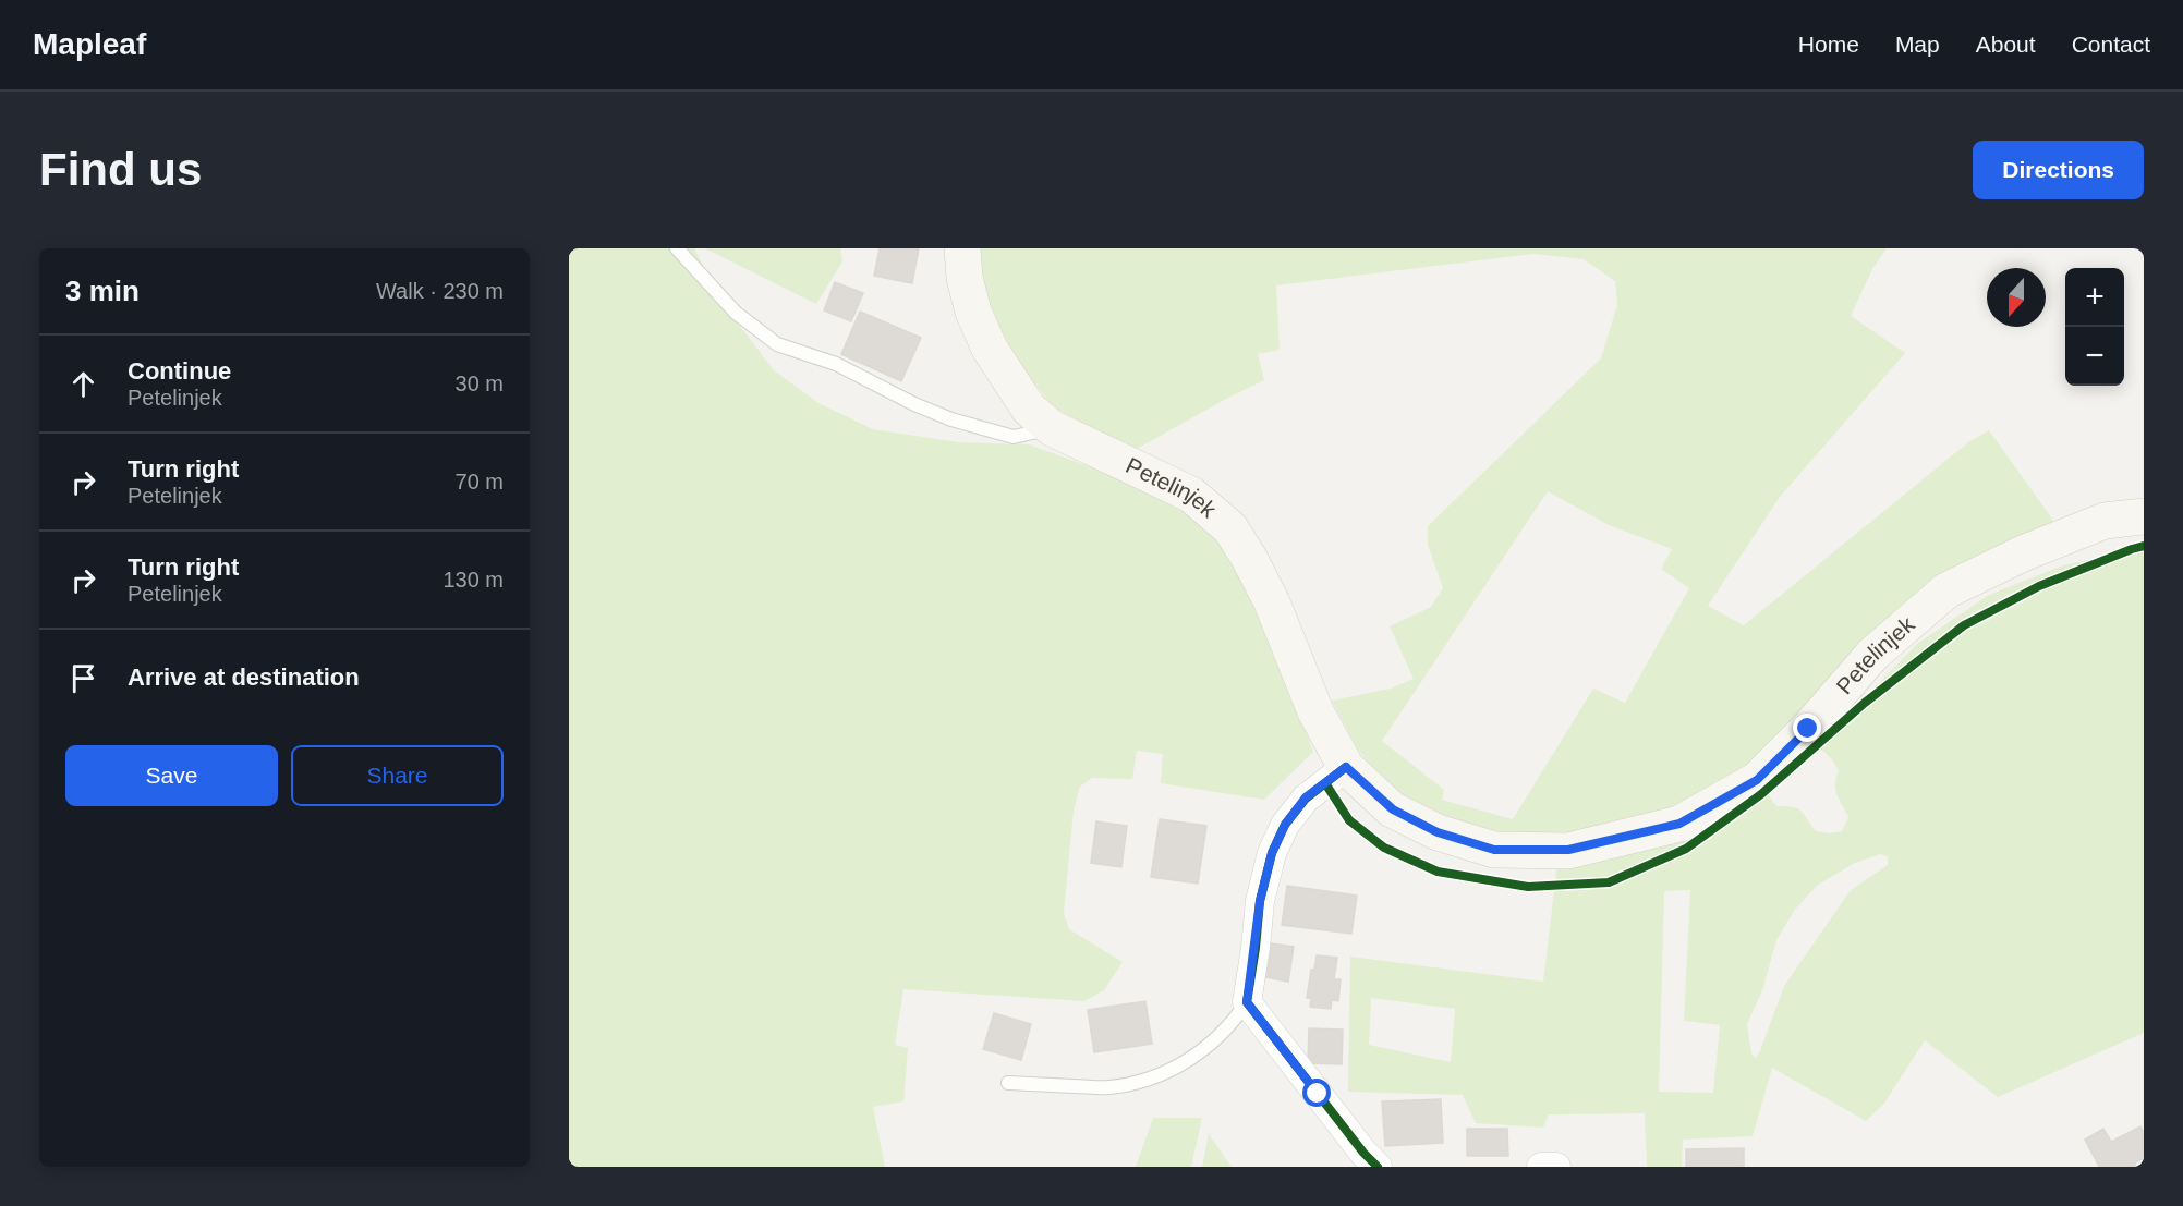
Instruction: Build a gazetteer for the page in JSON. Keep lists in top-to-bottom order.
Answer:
{
  "streets": {
    "main road": ["Petelinjek"]
  },
  "north": "bottom",
  "page": {
    "header": "Mapleaf",
    "nav": [
      "Home",
      "Map",
      "About",
      "Contact"
    ],
    "buttons": [
      "Directions",
      ["Save", "Share"]
    ],
    "title": "Find us",
    "heading": ["3 min", "Walk · 230 m"],
    "map_buttons": ["+", "−"],
    "list": [
      ["Continue", "Petelinjek", "30 m"],
      ["Turn right", "Petelinjek", "70 m"],
      ["Turn right", "Petelinjek", "130 m"],
      "Arrive at destination"
    ]
  }
}
